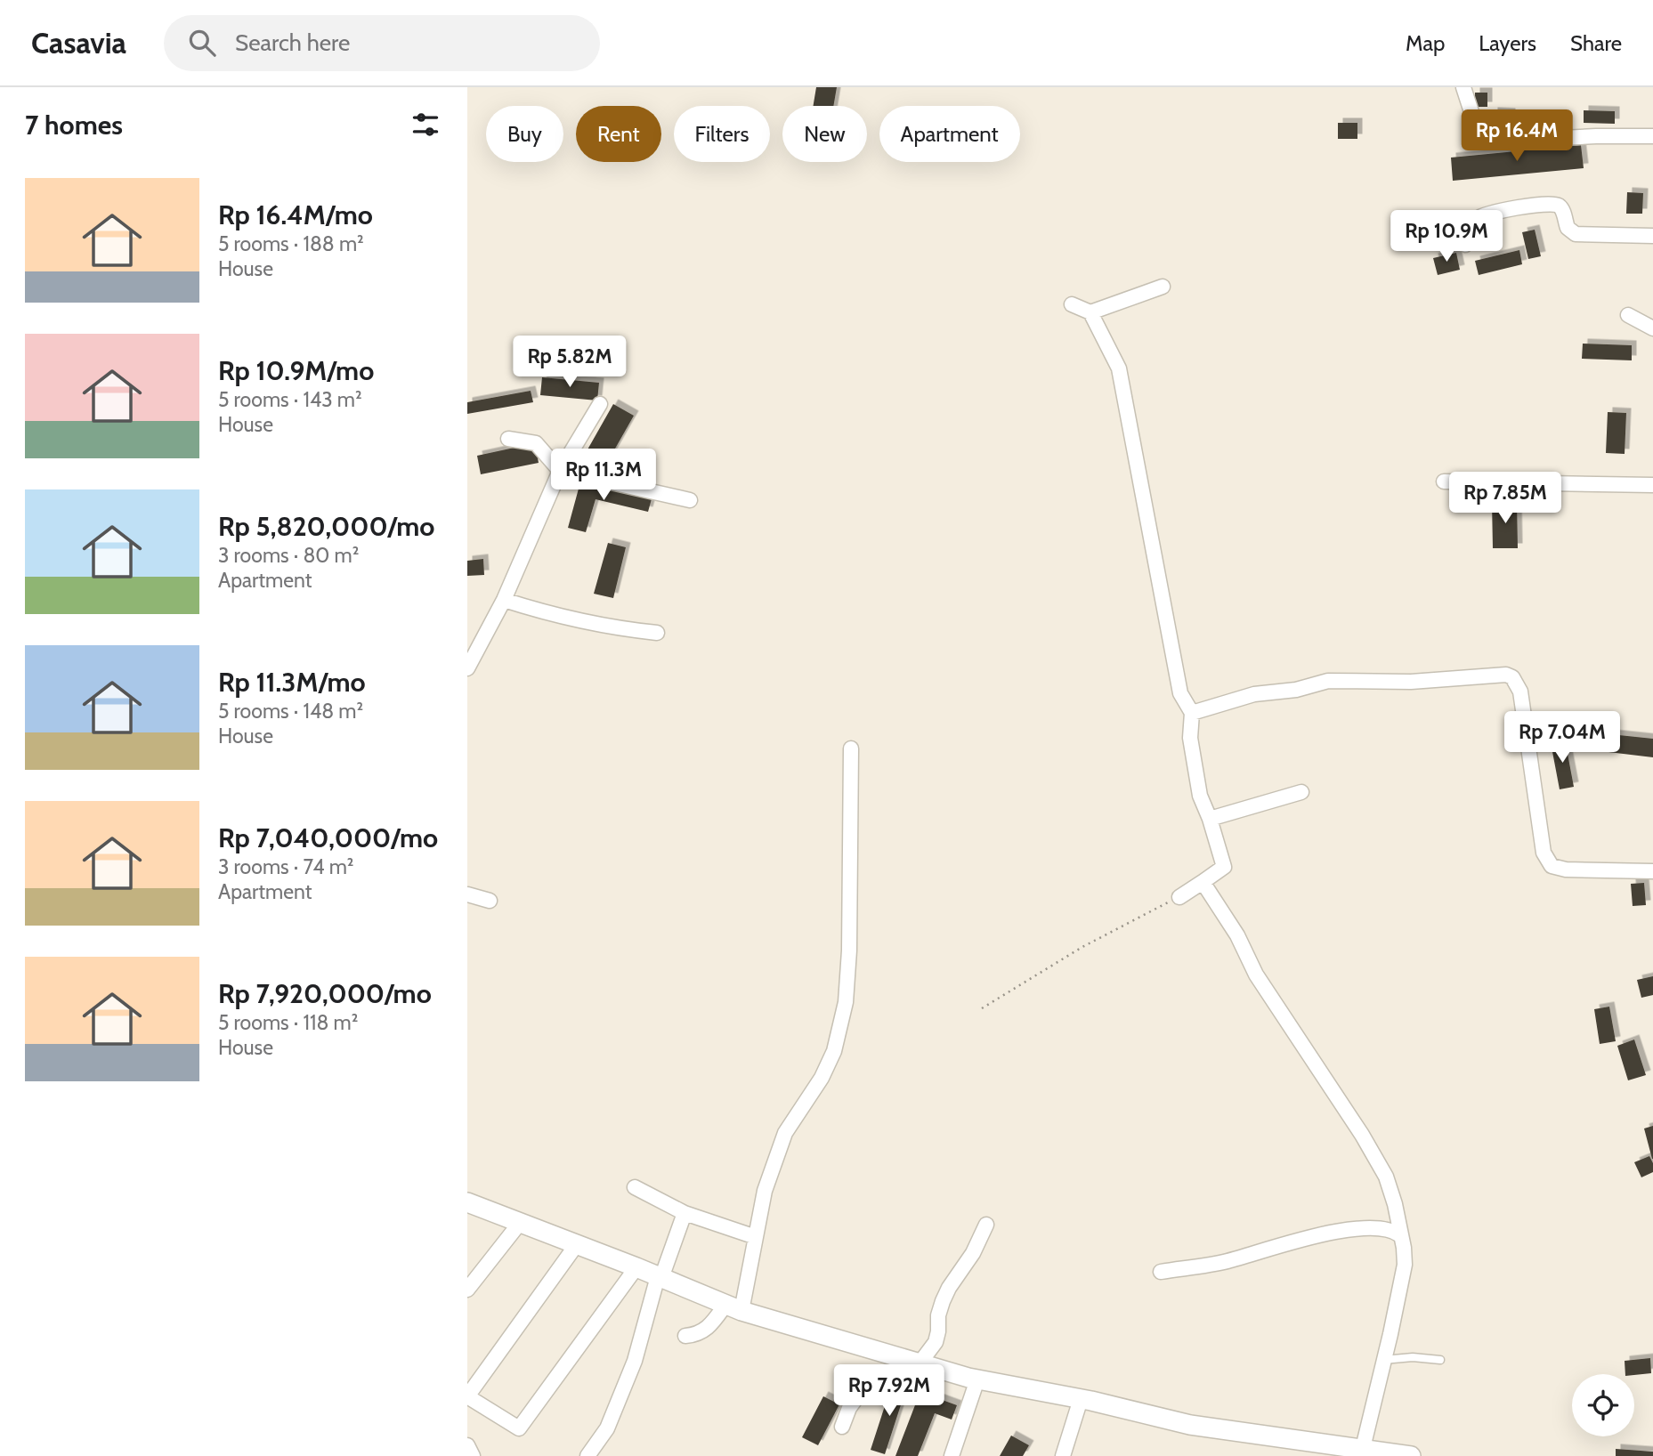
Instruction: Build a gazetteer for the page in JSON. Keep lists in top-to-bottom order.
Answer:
{
  "page": {
    "header": "Casavia",
    "search": "Search here",
    "nav": ["Map", "Layers", "Share"],
    "heading": "7 homes",
    "chip": [
      "Buy",
      "Rent",
      "Filters",
      "New",
      "Apartment"
    ],
    "price": [
      "Rp 16.4M",
      "Rp 10.9M",
      "Rp 5.82M",
      "Rp 11.3M",
      "Rp 7.85M",
      "Rp 7.04M",
      "Rp 7.92M"
    ],
    "list": [
      {
        "name": "Rp 16.4M/mo",
        "note": "5 rooms · 188 m² · House"
      },
      {
        "name": "Rp 10.9M/mo",
        "note": "5 rooms · 143 m² · House"
      },
      {
        "name": "Rp 5,820,000/mo",
        "note": "3 rooms · 80 m² · Apartment"
      },
      {
        "name": "Rp 11.3M/mo",
        "note": "5 rooms · 148 m² · House"
      },
      {
        "name": "Rp 7,040,000/mo",
        "note": "3 rooms · 74 m² · Apartment"
      },
      {
        "name": "Rp 7,920,000/mo",
        "note": "5 rooms · 118 m² · House"
      }
    ]
  }
}
